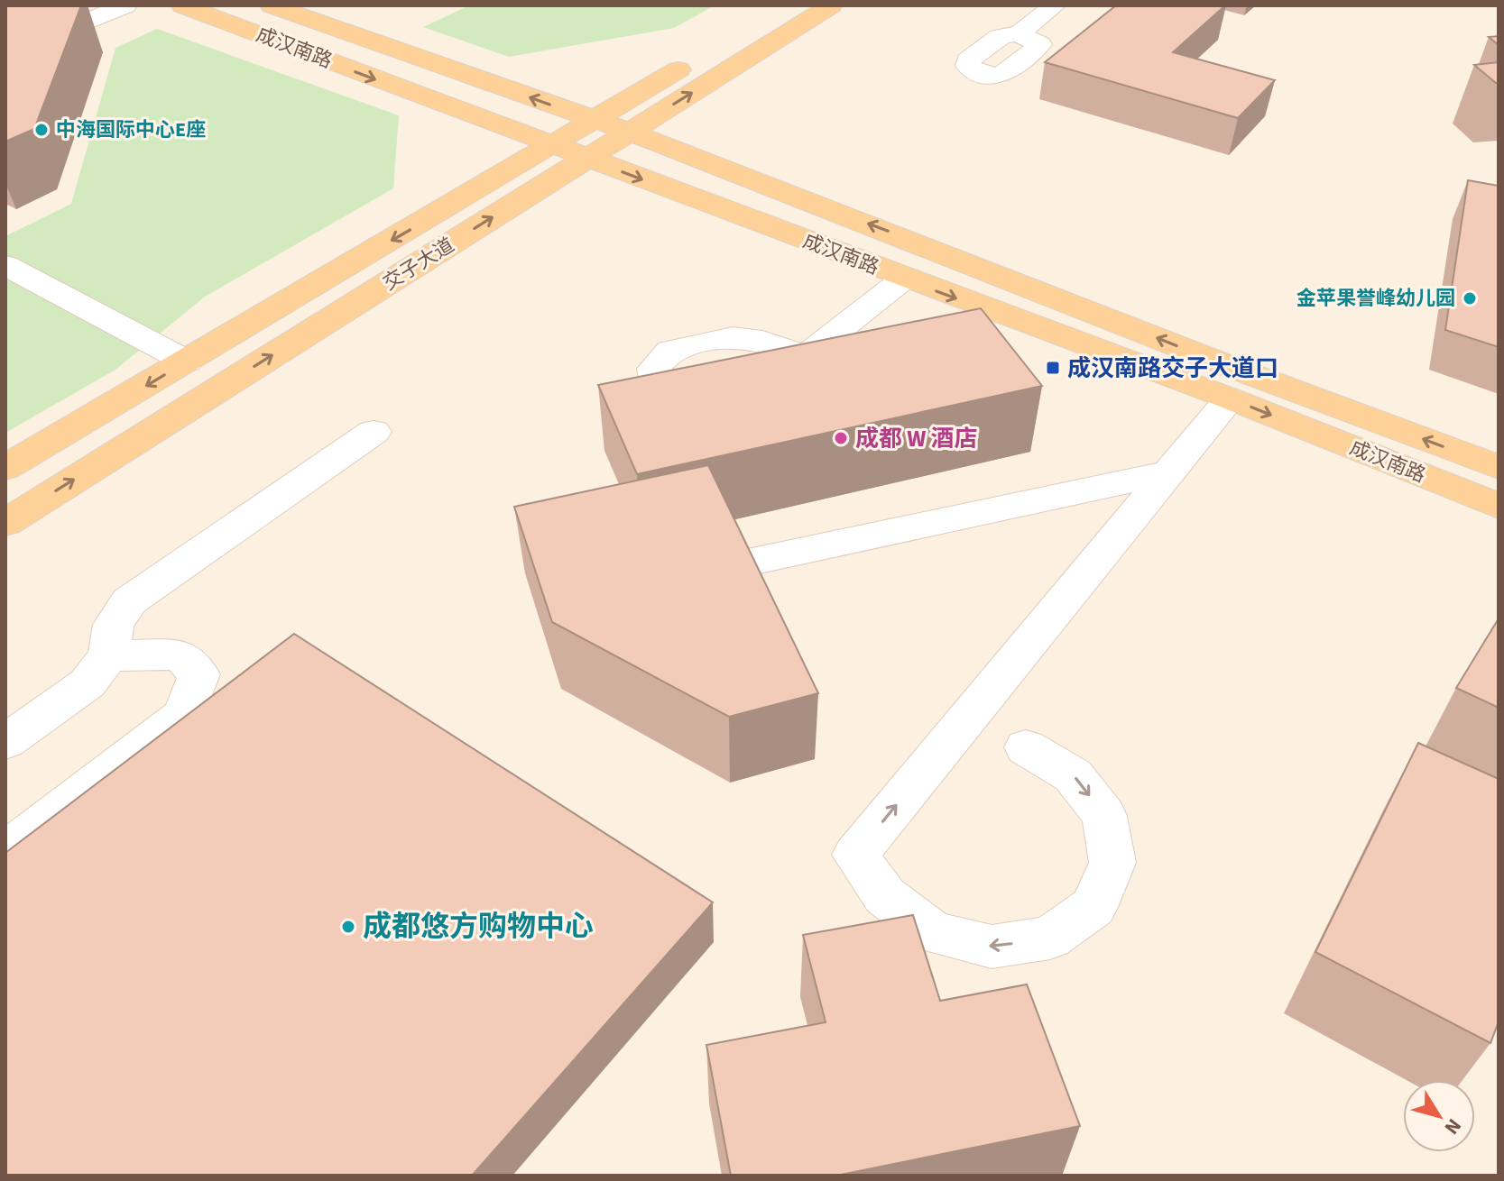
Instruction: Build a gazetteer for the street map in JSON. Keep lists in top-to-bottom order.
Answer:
{
  "streets": {
    "main road": ["成汉南路", "交子大道"]
  },
  "crossings": [
    ["成汉南路", "交子大道"]
  ],
  "places": {
    "other": [
      "中海国际中心E座",
      "金苹果誉峰幼儿园",
      "成都 W 酒店",
      "成都悠方购物中心"
    ],
    "transit": ["成汉南路交子大道口"]
  },
  "north": "bottom right"
}
